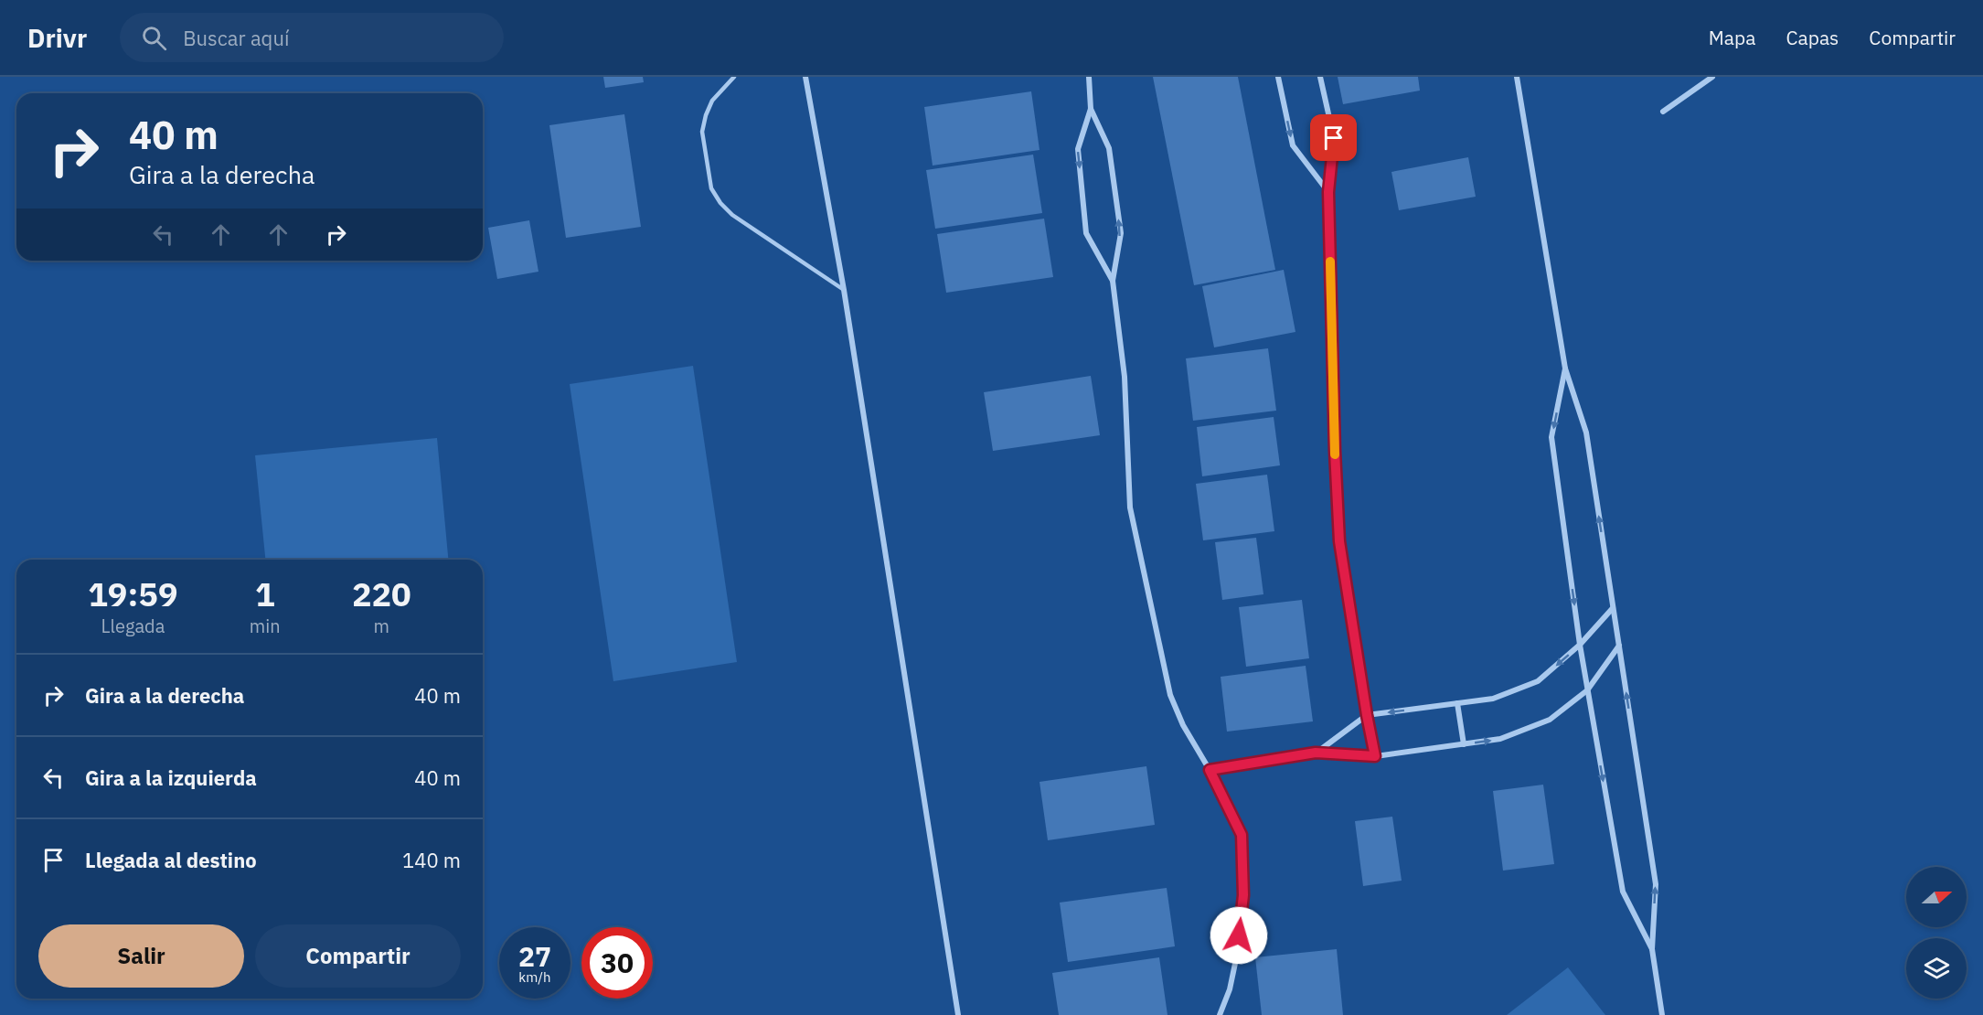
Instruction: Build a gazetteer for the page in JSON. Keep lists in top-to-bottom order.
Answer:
{
  "north": "right",
  "page": {
    "header": "Drivr",
    "search": "Buscar aquí",
    "nav": ["Mapa", "Capas", "Compartir"],
    "turn": ["40 m", "Gira a la derecha"],
    "eta": [
      "19:59",
      "Llegada",
      "1",
      "min",
      "220",
      "m"
    ],
    "list": [
      {
        "name": "Gira a la derecha",
        "value": "40 m"
      },
      {
        "name": "Gira a la izquierda",
        "value": "40 m"
      },
      {
        "name": "Llegada al destino",
        "value": "140 m"
      }
    ],
    "buttons": ["Salir", "Compartir"],
    "speed": "27 km/h",
    "limit": "30"
  }
}
